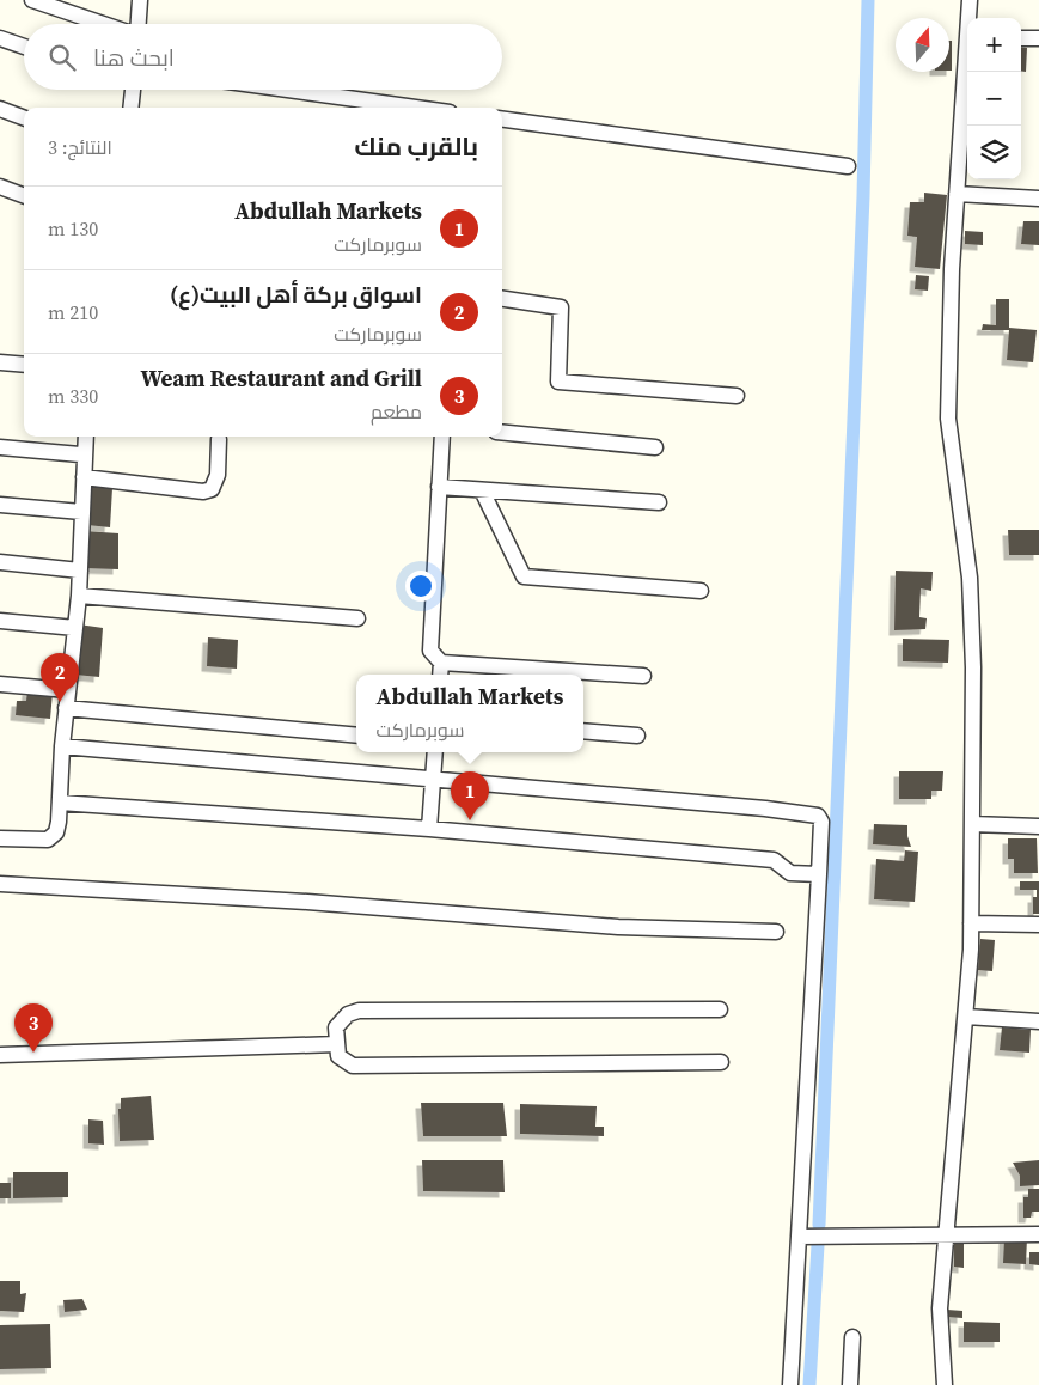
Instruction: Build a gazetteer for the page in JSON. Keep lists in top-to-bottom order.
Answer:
{
  "north": "top",
  "page": {
    "map_buttons": ["+", "−"],
    "search": "ابحث هنا",
    "heading": ["بالقرب منك", "النتائج: 3"],
    "list": [
      {
        "mark": "1",
        "name": "Abdullah Markets",
        "note": "سوبرماركت",
        "value": "130 m"
      },
      {
        "mark": "2",
        "name": "اسواق بركة أهل البيت(ع)",
        "note": "سوبرماركت",
        "value": "210 m"
      },
      {
        "mark": "3",
        "name": "Weam Restaurant and Grill",
        "note": "مطعم",
        "value": "330 m"
      }
    ],
    "pins": ["2", "1", "3"],
    "popup": ["Abdullah Markets", "سوبرماركت"]
  }
}
